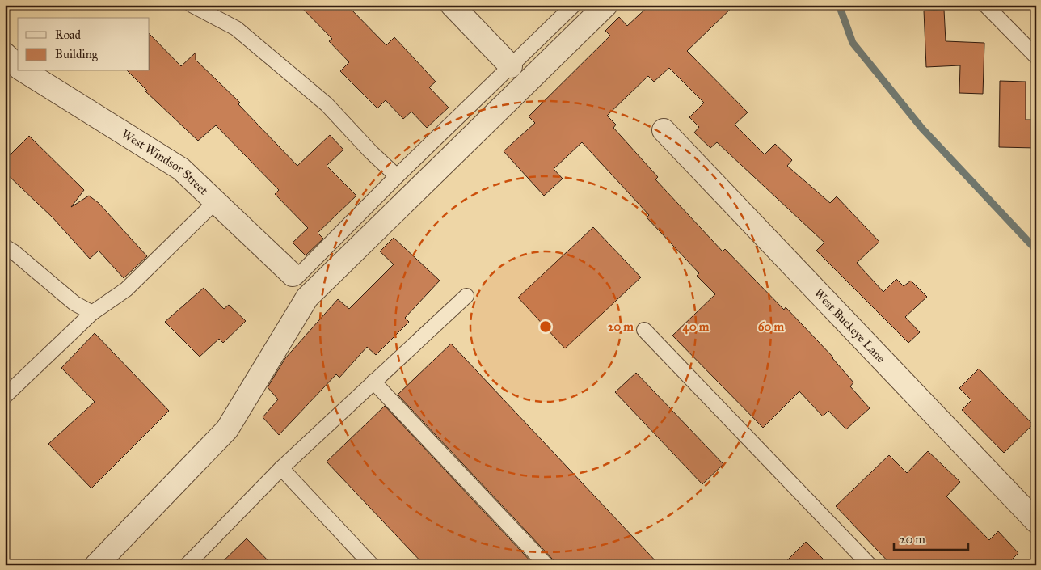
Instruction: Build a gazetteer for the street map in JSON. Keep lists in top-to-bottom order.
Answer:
{
  "streets": {
    "street": ["West Windsor Street", "West Buckeye Lane"]
  },
  "legend": ["Road", "Building"],
  "scale_bar": "20 m",
  "rings": ["20 m", "40 m", "60 m"]
}
